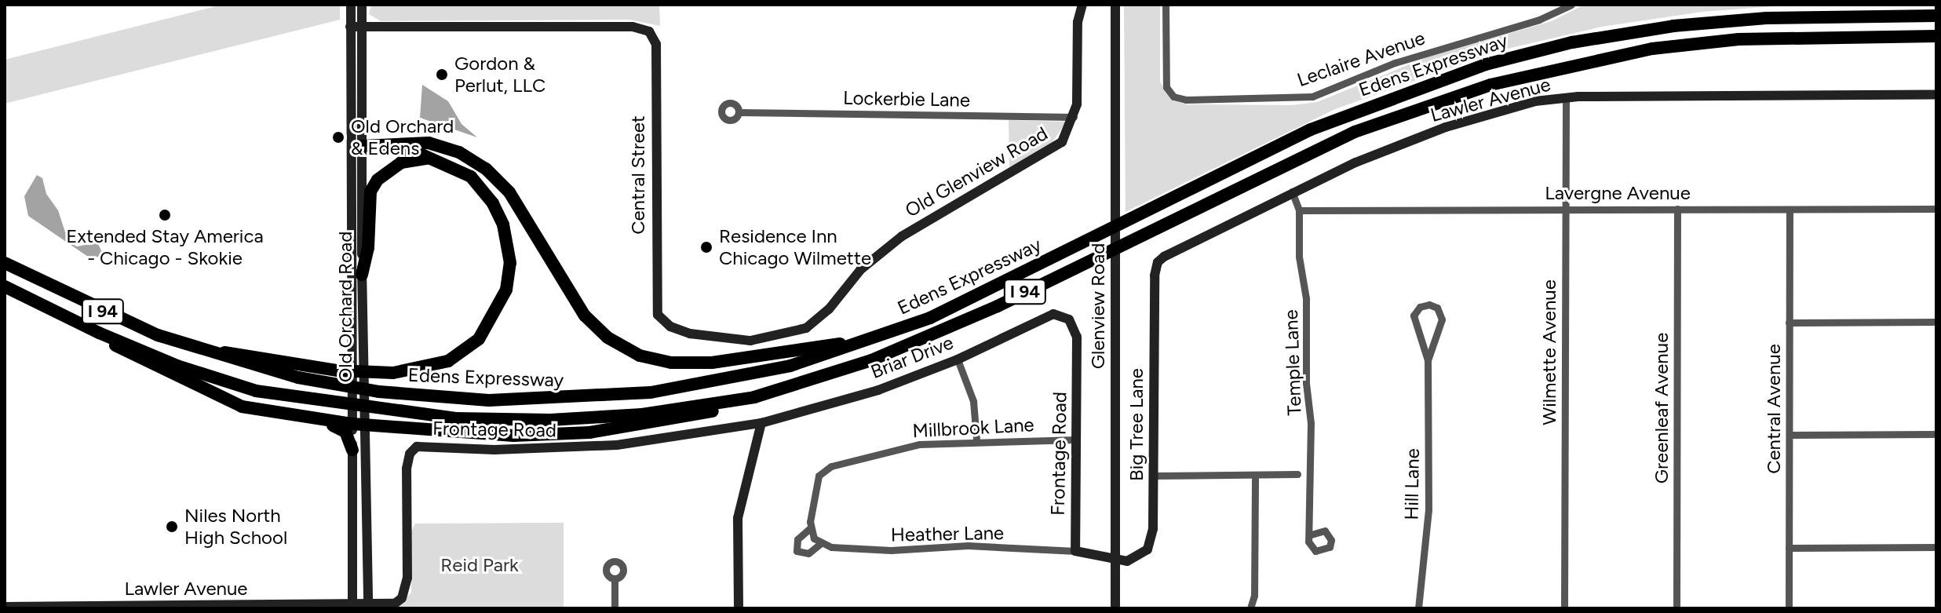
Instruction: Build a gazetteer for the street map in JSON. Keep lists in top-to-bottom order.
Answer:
{
  "streets": {
    "highway": ["Edens Expressway", "I 94"],
    "street": [
      "Leclaire Avenue",
      "Lockerbie Lane",
      "Lawler Avenue",
      "Old Glenview Road",
      "Central Street",
      "Lavergne Avenue",
      "Glenview Road",
      "Old Orchard Road",
      "Wilmette Avenue",
      "Briar Drive",
      "Temple Lane",
      "Greenleaf Avenue",
      "Central Avenue",
      "Big Tree Lane",
      "Millbrook Lane",
      "Frontage Road",
      "Hill Lane",
      "Heather Lane"
    ]
  },
  "crossings": [
    ["Lockerbie Lane", "Old Glenview Road"],
    ["Lawler Avenue", "Old Orchard Road"],
    ["Lawler Avenue", "Wilmette Avenue"],
    ["Lawler Avenue", "Temple Lane"],
    ["Lawler Avenue", "Big Tree Lane"],
    ["Lawler Avenue", "Frontage Road"],
    ["Old Glenview Road", "Central Street"],
    ["Central Street", "Old Orchard Road"],
    ["Lavergne Avenue", "Wilmette Avenue"],
    ["Lavergne Avenue", "Temple Lane"],
    ["Lavergne Avenue", "Greenleaf Avenue"],
    ["Lavergne Avenue", "Central Avenue"],
    ["Glenview Road", "Big Tree Lane"],
    ["Old Orchard Road", "Frontage Road"],
    ["Briar Drive", "Frontage Road"],
    ["Millbrook Lane", "Frontage Road"],
    ["Millbrook Lane", "Heather Lane"],
    ["Frontage Road", "Heather Lane"]
  ],
  "parks": ["Reid Park"],
  "places": [
    "Gordon & Perlut, LLC",
    "Old Orchard & Edens",
    "Extended Stay America - Chicago - Skokie",
    "Residence Inn Chicago Wilmette",
    "Niles North High School"
  ]
}
